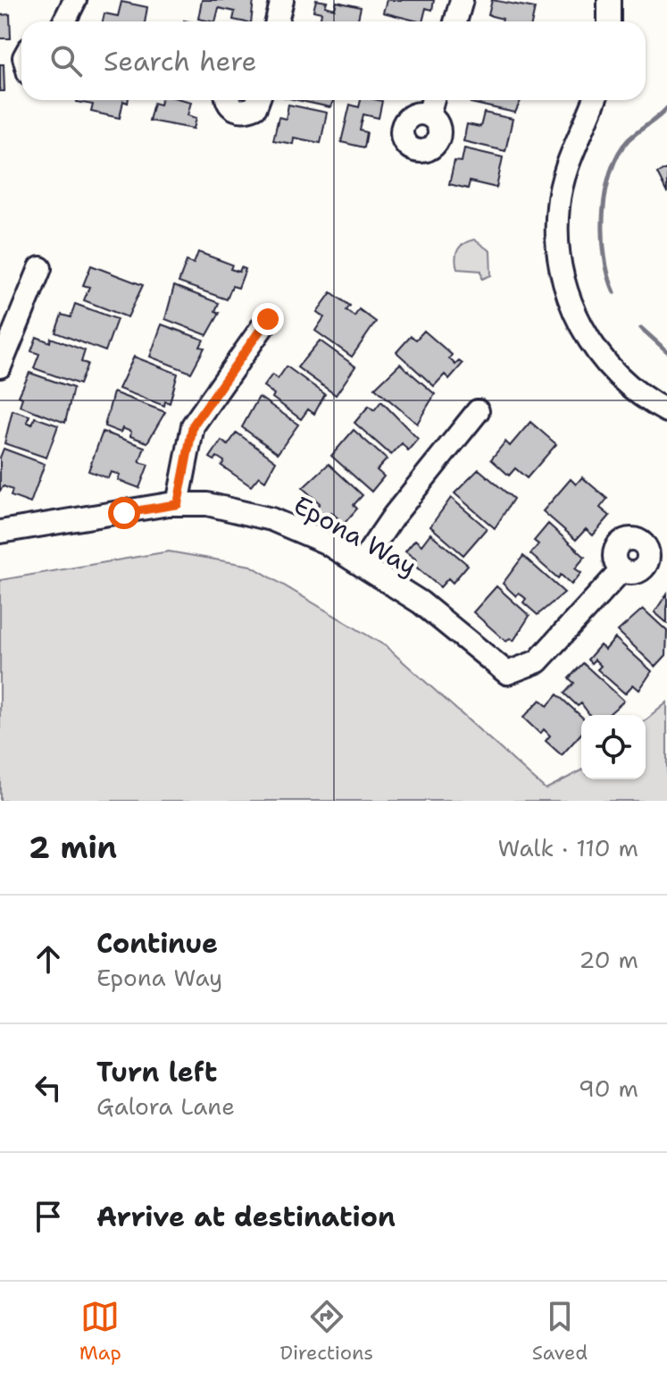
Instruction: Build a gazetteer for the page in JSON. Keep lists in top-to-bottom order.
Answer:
{
  "streets": {
    "street": ["Epona Way"]
  },
  "page": {
    "search": "Search here",
    "heading": ["2 min", "Walk · 110 m"],
    "list": [
      ["Continue", "Epona Way", "20 m"],
      ["Turn left", "Galora Lane", "90 m"],
      "Arrive at destination"
    ],
    "nav": ["Map", "Directions", "Saved"]
  }
}
